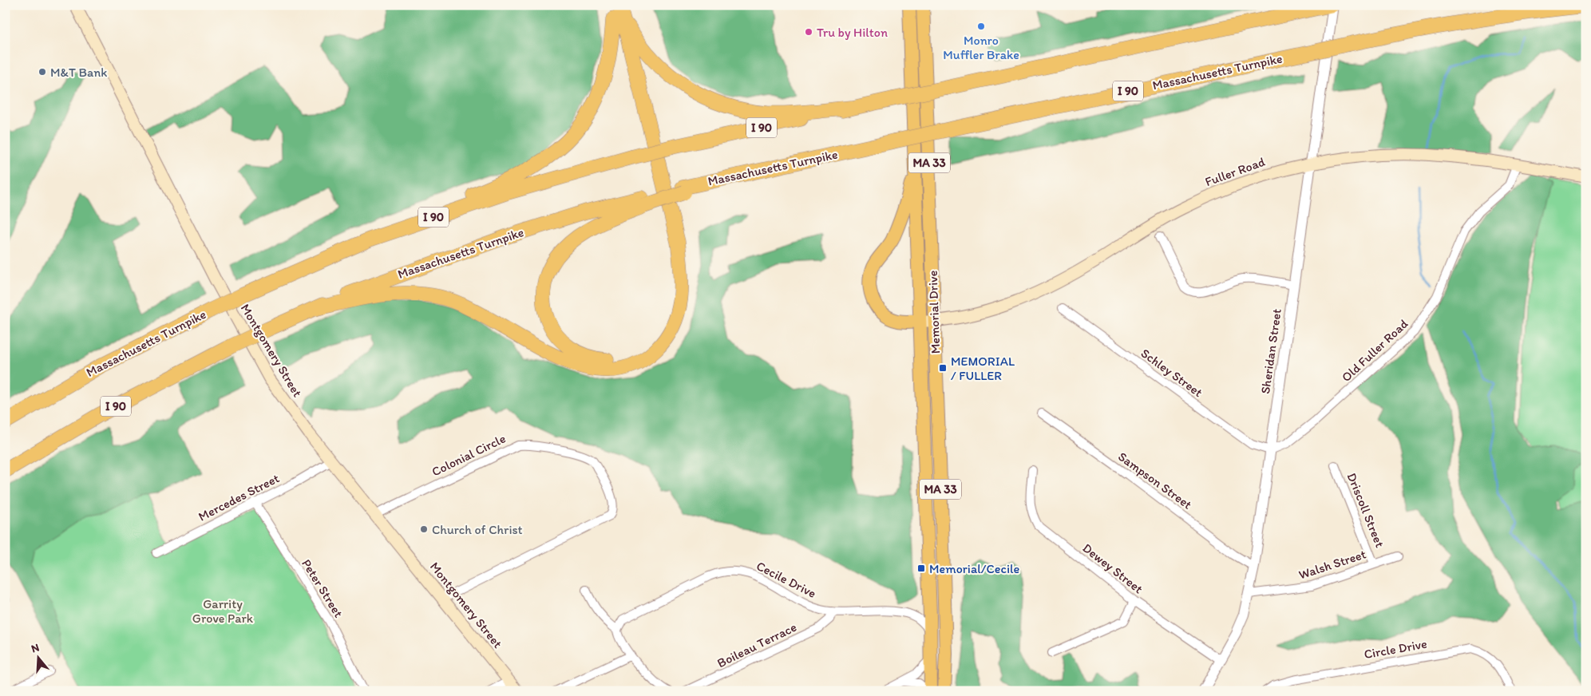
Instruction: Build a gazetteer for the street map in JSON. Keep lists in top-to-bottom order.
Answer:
{
  "streets": {
    "highway": ["Massachusetts Turnpike", "I 90"],
    "main road": [
      "MA 33",
      "Fuller Road",
      "Memorial Drive",
      "Montgomery Street"
    ],
    "street": [
      "Old Fuller Road",
      "Sheridan Street",
      "Schley Street",
      "Colonial Circle",
      "Sampson Street",
      "Mercedes Street",
      "Driscoll Street",
      "Walsh Street",
      "Dewey Street",
      "Cecile Drive",
      "Peter Street",
      "Boileau Terrace",
      "Circle Drive"
    ]
  },
  "crossings": [
    ["Massachusetts Turnpike", "Sheridan Street"],
    ["Fuller Road", "Memorial Drive"],
    ["Fuller Road", "Old Fuller Road"],
    ["Fuller Road", "Sheridan Street"],
    ["Memorial Drive", "Cecile Drive"],
    ["Montgomery Street", "Colonial Circle"],
    ["Montgomery Street", "Mercedes Street"],
    ["Old Fuller Road", "Sheridan Street"],
    ["Old Fuller Road", "Schley Street"],
    ["Sheridan Street", "Schley Street"],
    ["Sheridan Street", "Sampson Street"],
    ["Sheridan Street", "Walsh Street"],
    ["Sheridan Street", "Dewey Street"],
    ["Mercedes Street", "Peter Street"],
    ["Driscoll Street", "Walsh Street"],
    ["Cecile Drive", "Boileau Terrace"]
  ],
  "parks": ["Garrity Grove Park"],
  "places": {
    "other": [
      "Monro Muffler Brake",
      "Tru by Hilton",
      "M&T Bank",
      "Church of Christ"
    ],
    "transit": ["MEMORIAL / FULLER", "Memorial/Cecile"]
  },
  "north": "top"
}
